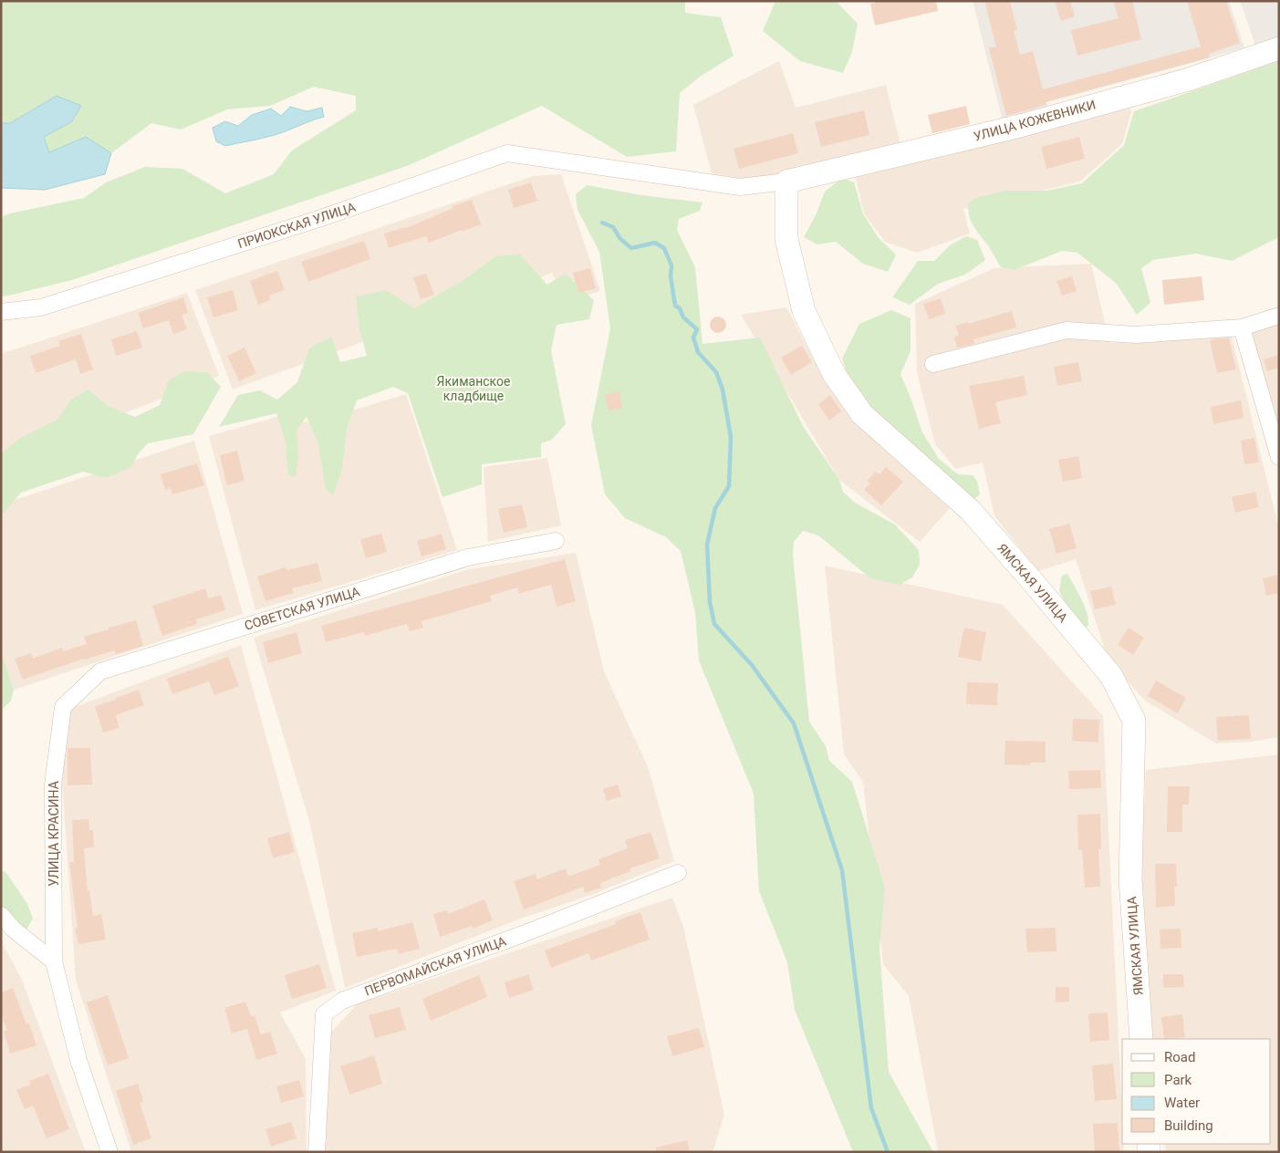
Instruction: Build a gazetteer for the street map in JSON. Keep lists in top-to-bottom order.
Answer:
{
  "streets": {
    "street": [
      "УЛИЦА КОЖЕВНИКИ",
      "ПРИОКСКАЯ УЛИЦА",
      "ЯМСКАЯ УЛИЦА",
      "СОВЕТСКАЯ УЛИЦА",
      "УЛИЦА КРАСИНА",
      "ПЕРВОМАЙСКАЯ УЛИЦА"
    ]
  },
  "crossings": [
    ["УЛИЦА КОЖЕВНИКИ", "ПРИОКСКАЯ УЛИЦА"],
    ["УЛИЦА КОЖЕВНИКИ", "ЯМСКАЯ УЛИЦА"],
    ["ПРИОКСКАЯ УЛИЦА", "ЯМСКАЯ УЛИЦА"],
    ["СОВЕТСКАЯ УЛИЦА", "УЛИЦА КРАСИНА"]
  ],
  "parks": ["Якиманское кладбище"],
  "legend": [
    "Road",
    "Park",
    "Water",
    "Building"
  ]
}
